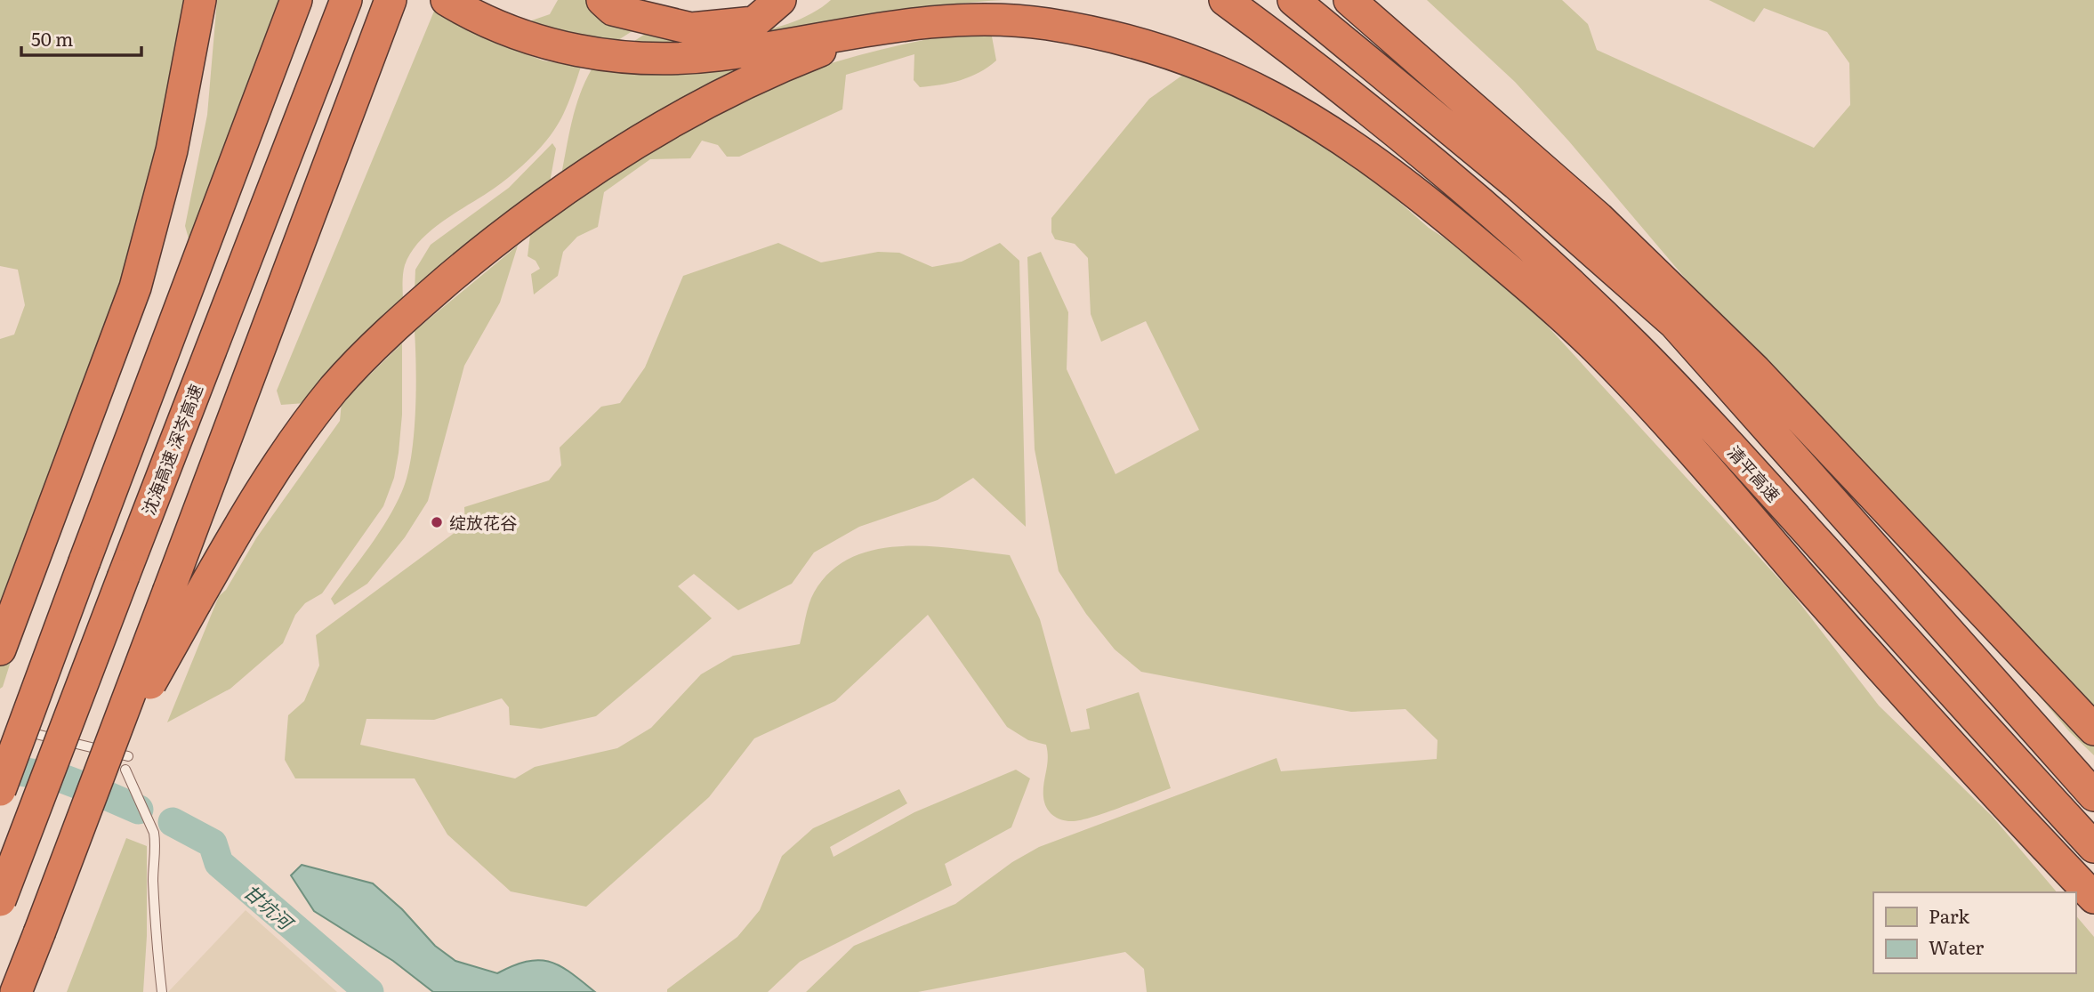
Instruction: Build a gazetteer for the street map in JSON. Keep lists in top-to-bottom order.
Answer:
{
  "streets": {
    "highway": ["沈海高速 深岑高速", "清平高速"]
  },
  "water": ["甘坑河"],
  "places": ["绽放花谷"],
  "legend": ["Park", "Water"],
  "scale_bar": "50 m"
}
